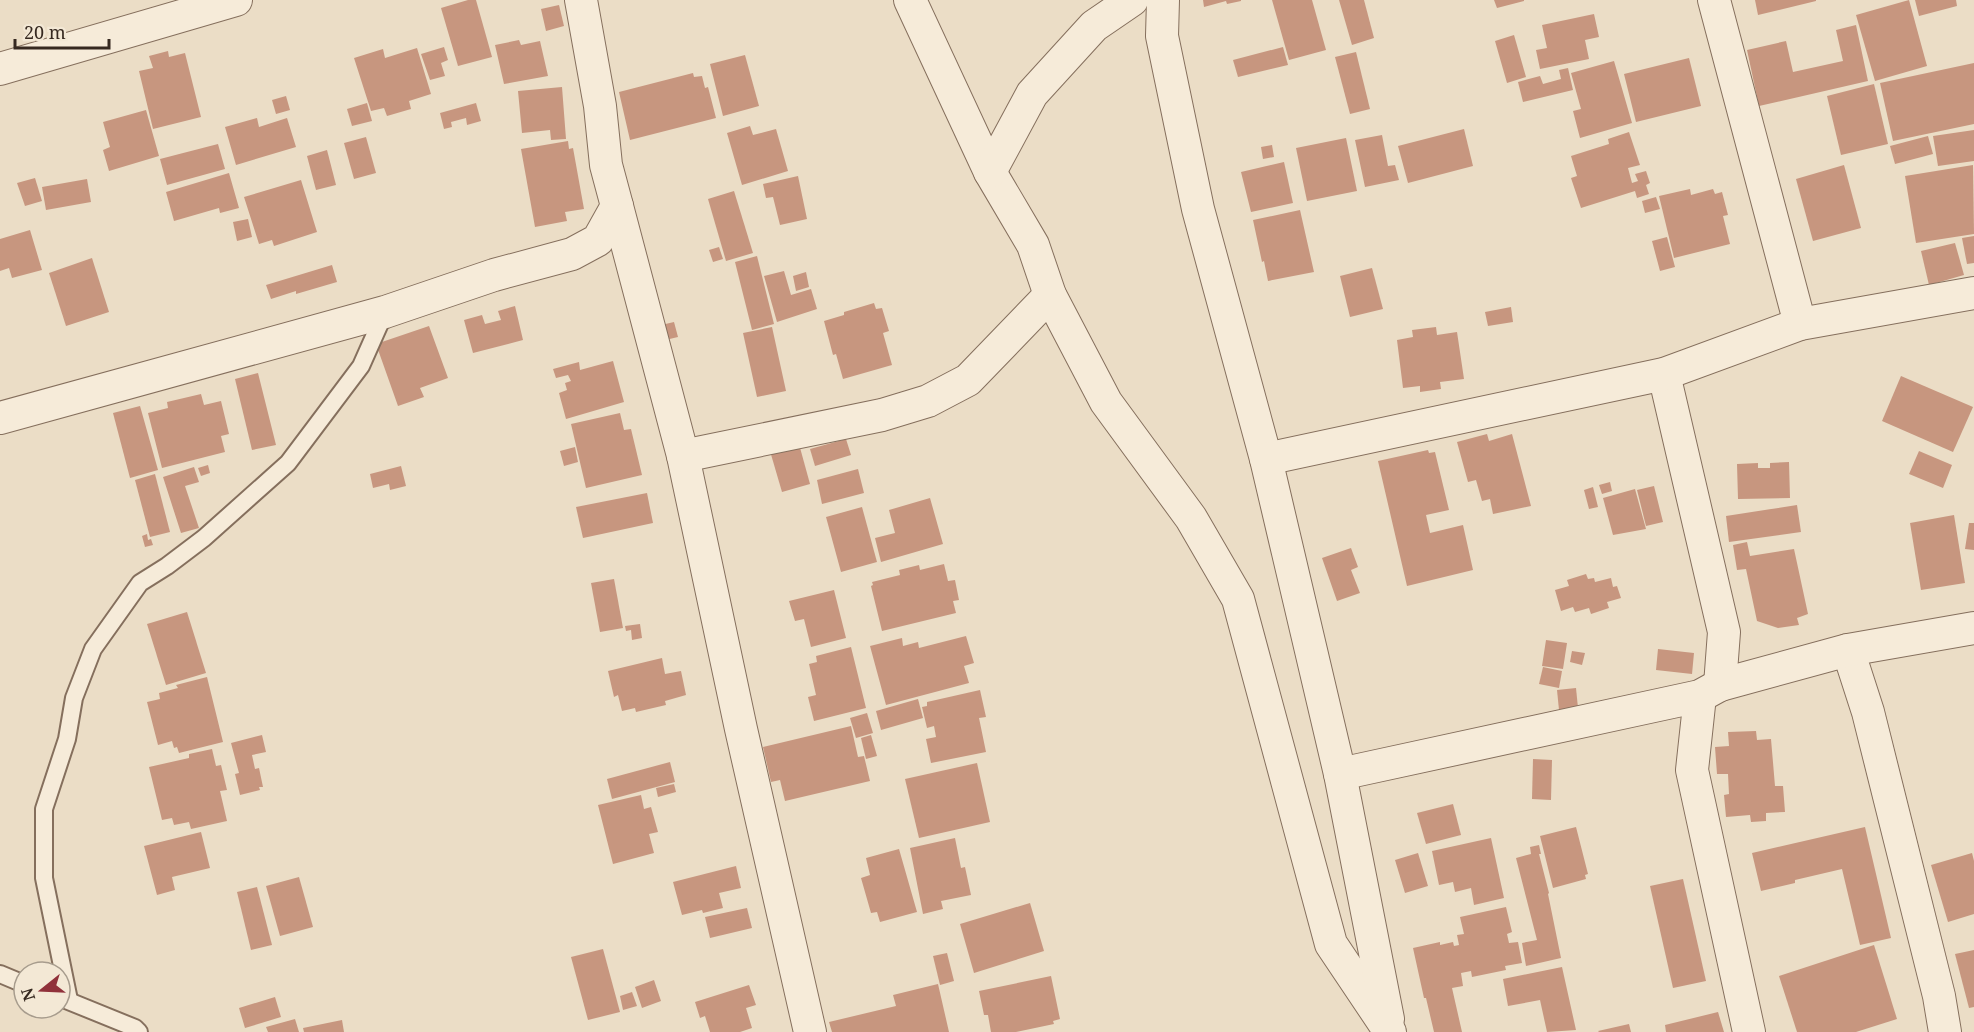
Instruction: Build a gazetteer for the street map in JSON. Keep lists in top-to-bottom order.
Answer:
{
  "scale_bar": "20 m",
  "north": "left"
}
